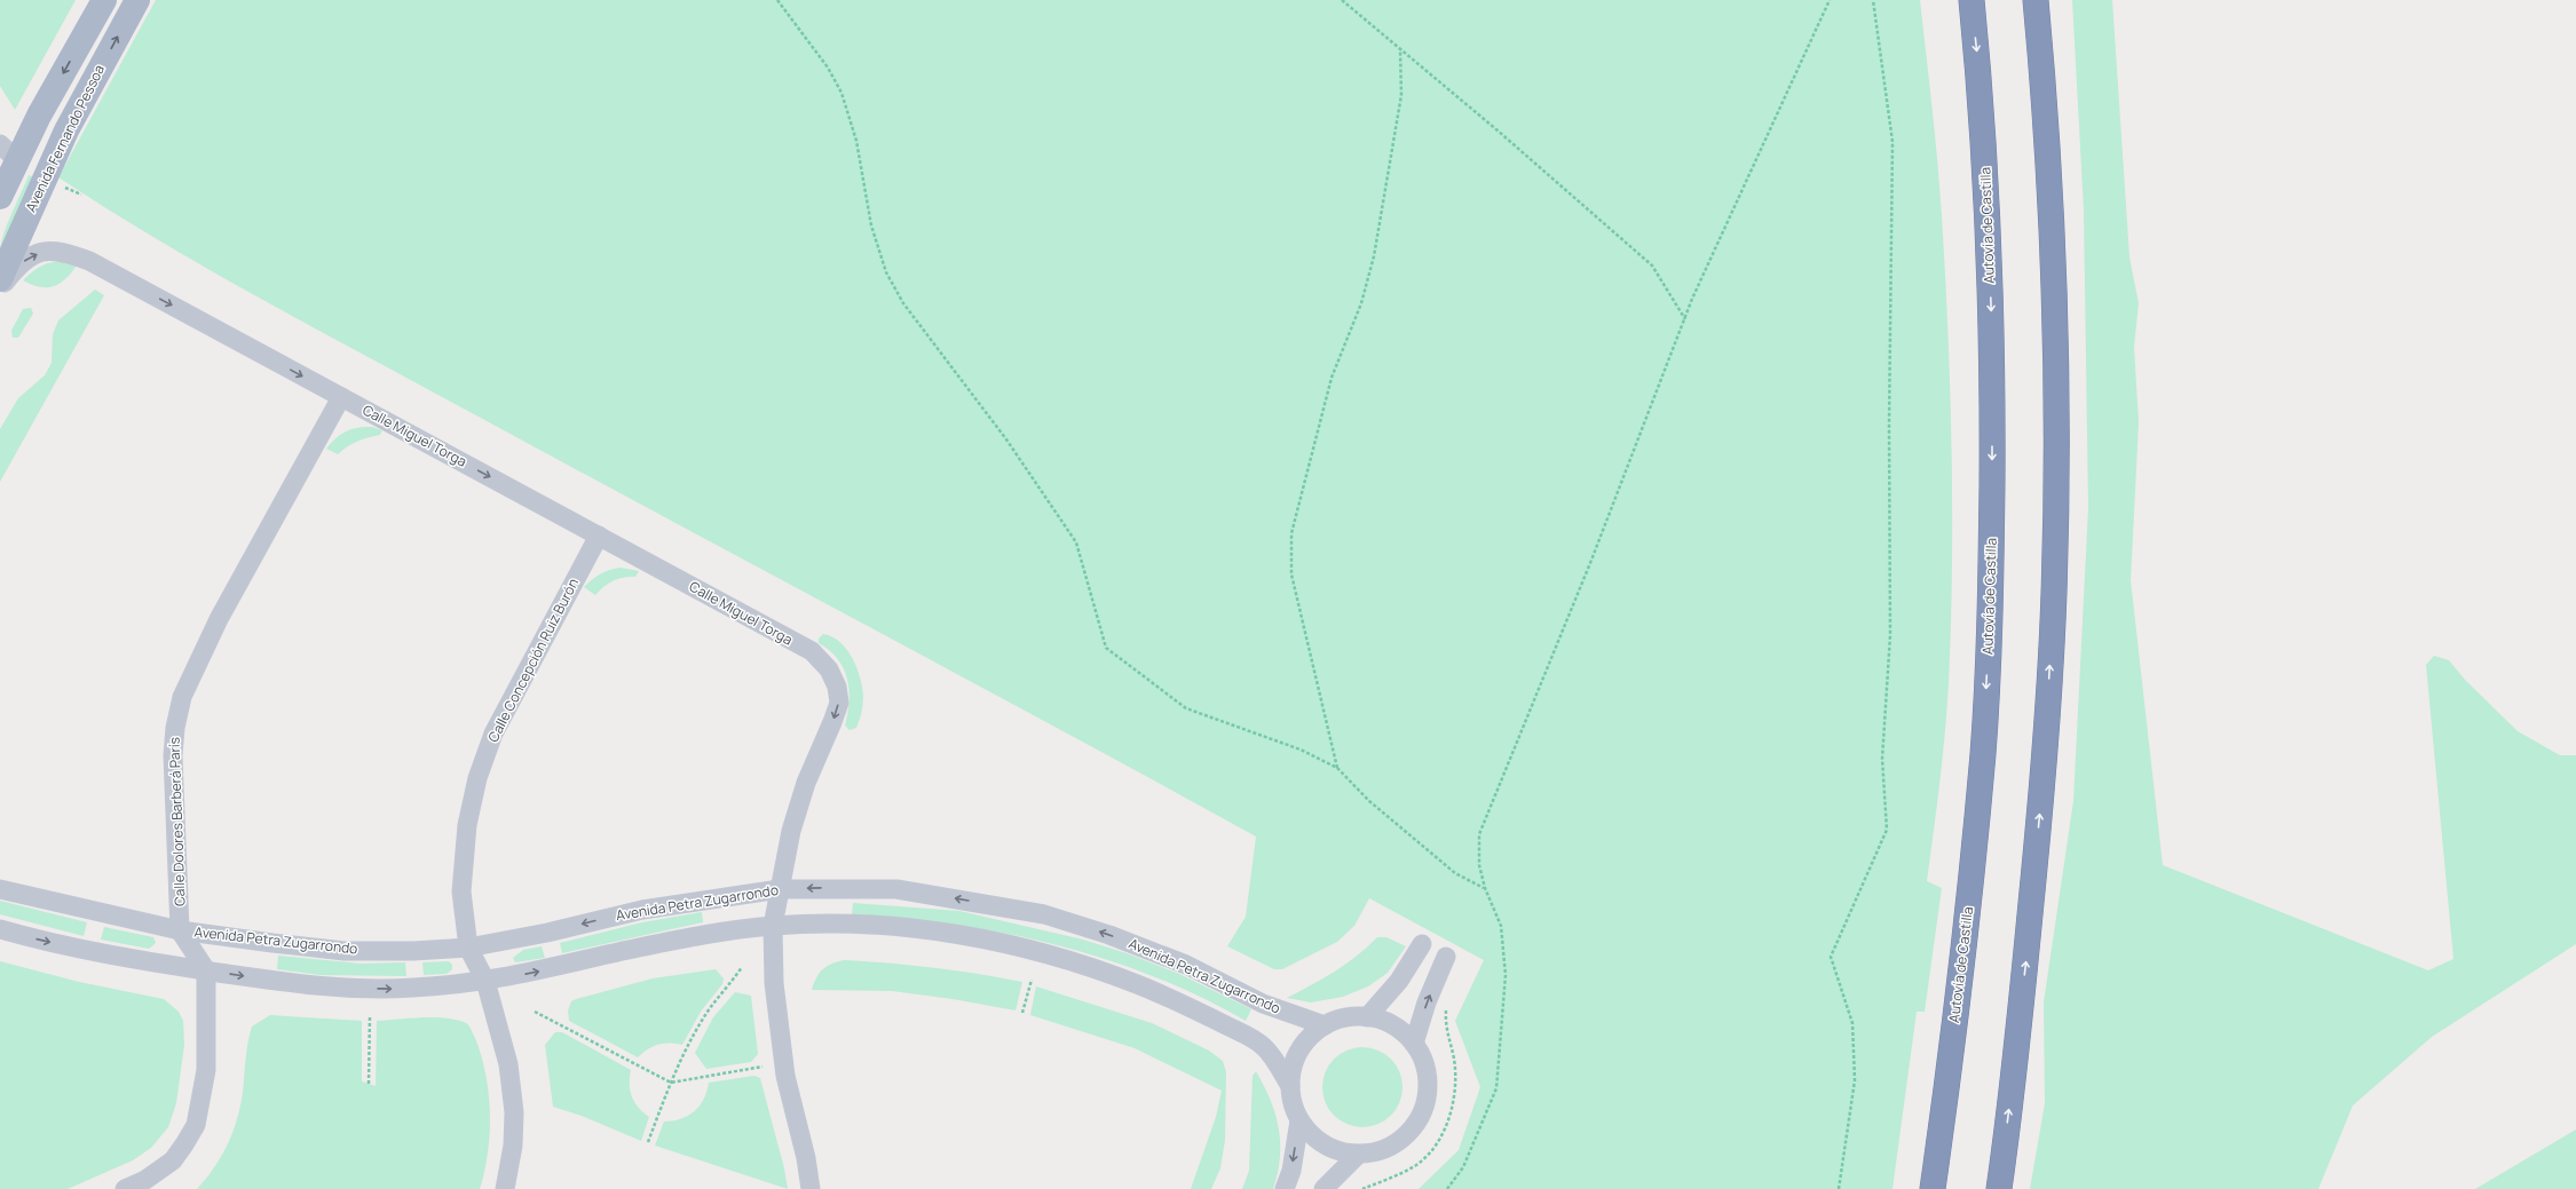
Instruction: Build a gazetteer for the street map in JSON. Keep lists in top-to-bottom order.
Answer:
{
  "streets": {
    "highway": ["Autovía de Castilla"],
    "main road": ["Avenida Fernando Pessoa"],
    "street": [
      "Calle Miguel Torga",
      "Calle Concepción Ruiz Burón",
      "Calle Dolores Barberá París",
      "Avenida Petra Zugarrondo"
    ]
  },
  "crossings": [
    ["Calle Miguel Torga", "Calle Concepción Ruiz Burón"],
    ["Calle Miguel Torga", "Calle Dolores Barberá París"],
    ["Calle Miguel Torga", "Avenida Petra Zugarrondo"],
    ["Calle Concepción Ruiz Burón", "Avenida Petra Zugarrondo"],
    ["Calle Dolores Barberá París", "Avenida Petra Zugarrondo"]
  ],
  "one_way": ["Calle Miguel Torga"]
}
